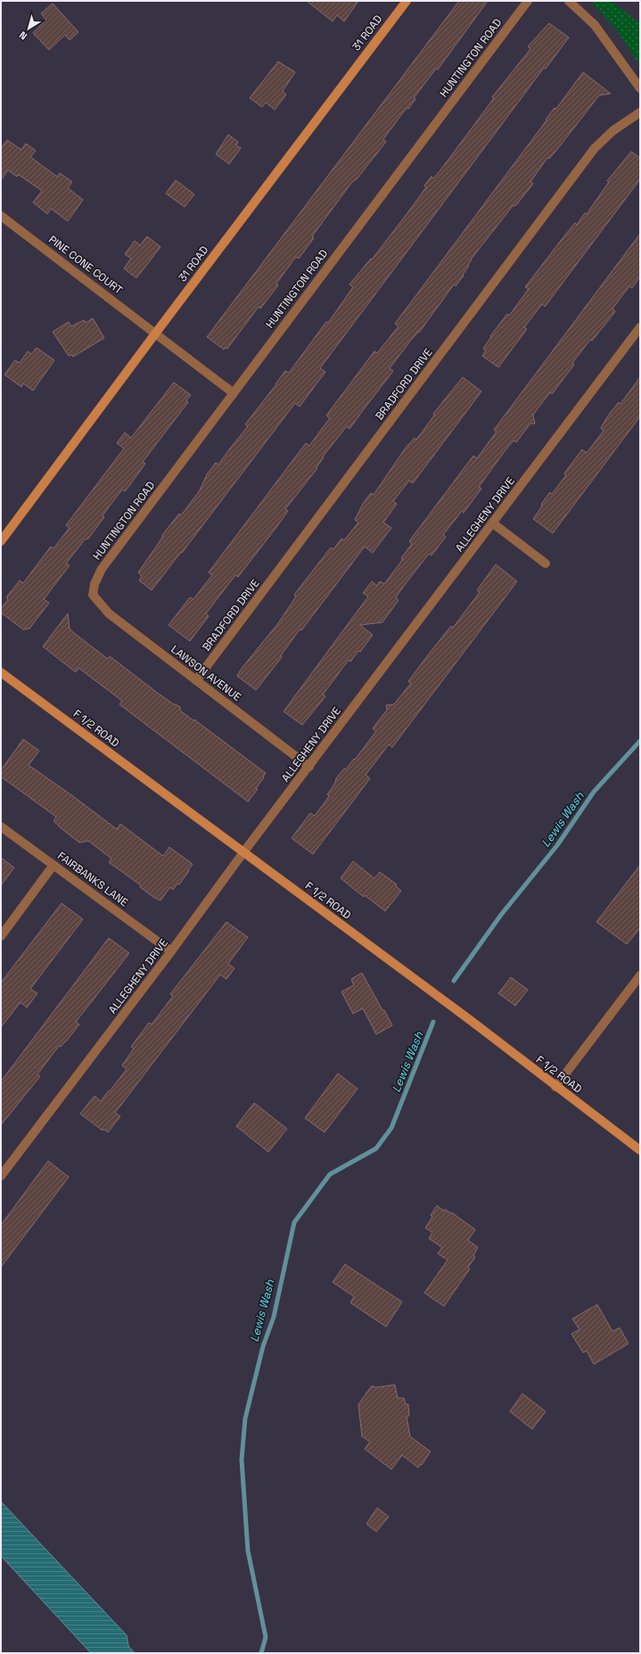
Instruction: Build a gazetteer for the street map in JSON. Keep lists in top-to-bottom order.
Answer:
{
  "streets": {
    "street": [
      "31 ROAD",
      "HUNTINGTON ROAD",
      "PINE CONE COURT",
      "BRADFORD DRIVE",
      "ALLEGHENY DRIVE",
      "LAWSON AVENUE",
      "F 1/2 ROAD",
      "FAIRBANKS LANE"
    ]
  },
  "crossings": [
    ["31 ROAD", "PINE CONE COURT"],
    ["HUNTINGTON ROAD", "PINE CONE COURT"],
    ["HUNTINGTON ROAD", "LAWSON AVENUE"],
    ["BRADFORD DRIVE", "LAWSON AVENUE"],
    ["ALLEGHENY DRIVE", "LAWSON AVENUE"],
    ["ALLEGHENY DRIVE", "F 1/2 ROAD"],
    ["ALLEGHENY DRIVE", "FAIRBANKS LANE"]
  ],
  "water": ["Lewis Wash"],
  "north": "bottom left"
}
